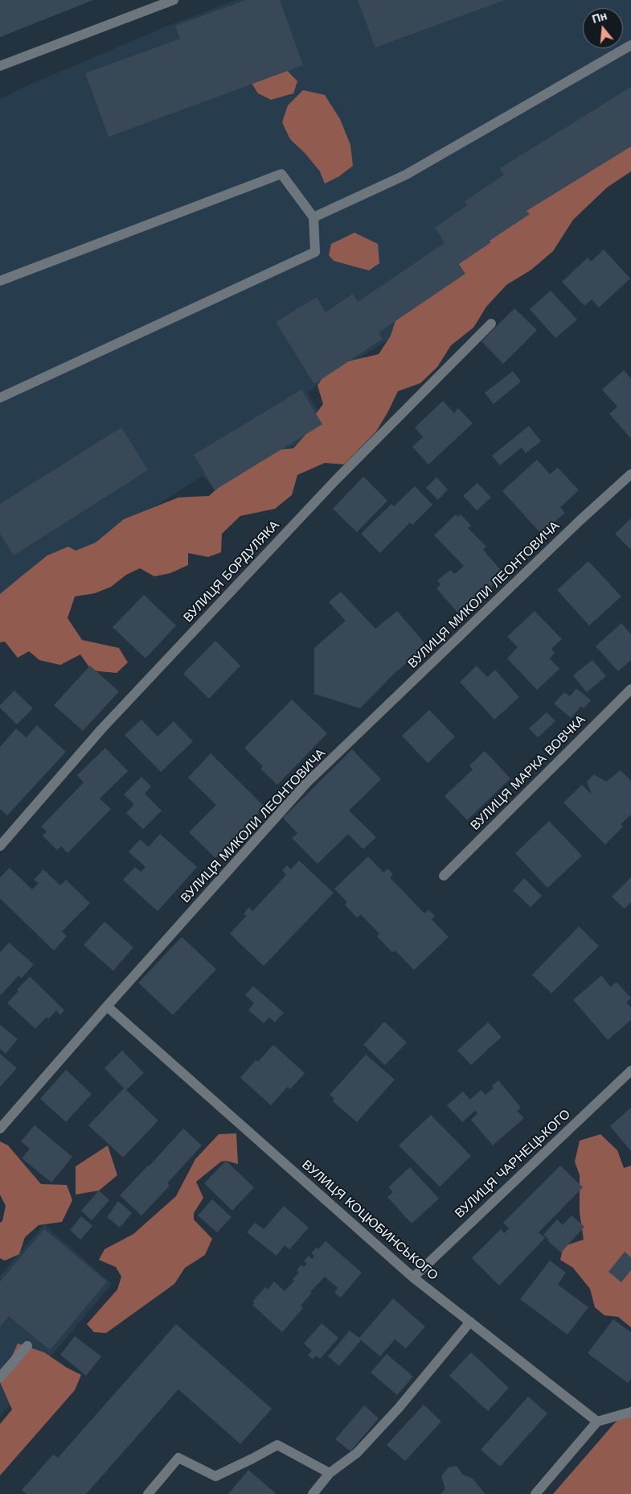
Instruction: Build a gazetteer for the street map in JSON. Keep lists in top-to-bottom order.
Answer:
{
  "streets": {
    "street": [
      "ВУЛИЦЯ БОРДУЛЯКА",
      "ВУЛИЦЯ МИКОЛИ ЛЕОНТОВИЧА",
      "ВУЛИЦЯ МАРКА ВОВЧКА",
      "ВУЛИЦЯ ЧАРНЕЦЬКОГО",
      "ВУЛИЦЯ КОЦЮБИНСЬКОГО"
    ]
  },
  "crossings": [
    ["ВУЛИЦЯ МИКОЛИ ЛЕОНТОВИЧА", "ВУЛИЦЯ КОЦЮБИНСЬКОГО"],
    ["ВУЛИЦЯ ЧАРНЕЦЬКОГО", "ВУЛИЦЯ КОЦЮБИНСЬКОГО"]
  ],
  "north": "top"
}
